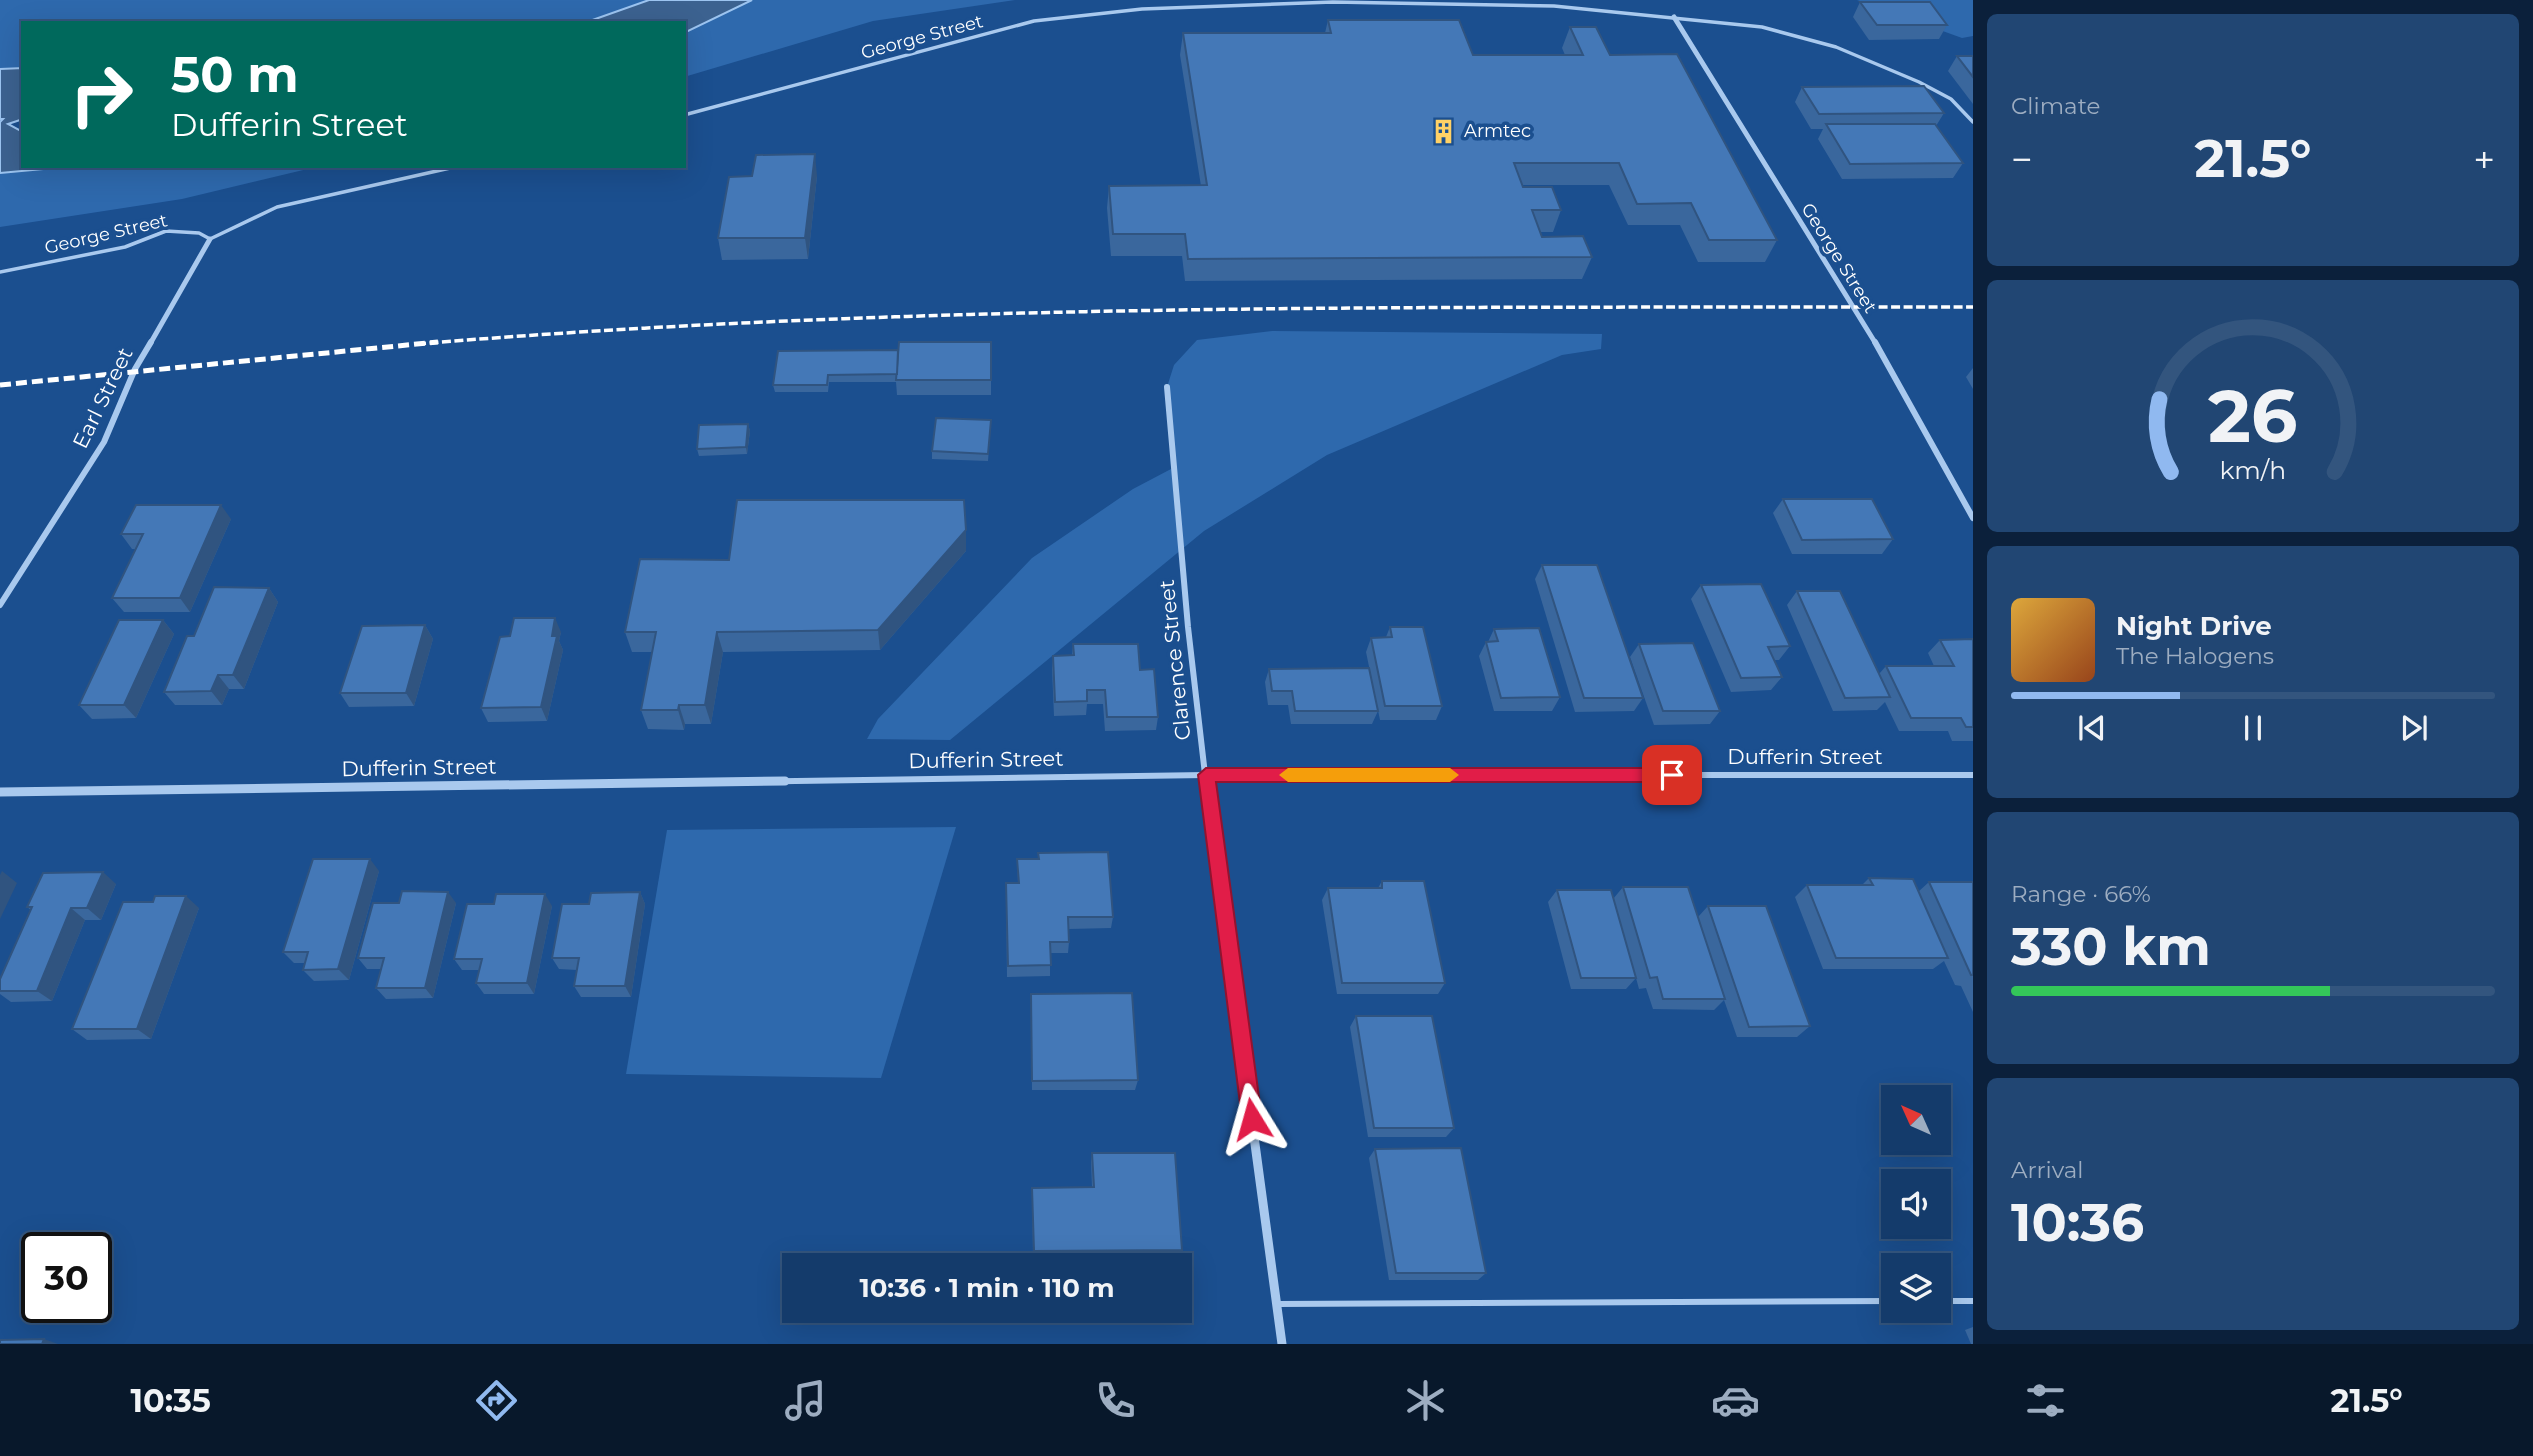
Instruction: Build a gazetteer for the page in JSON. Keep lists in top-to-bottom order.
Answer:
{
  "streets": {
    "street": [
      "George Street",
      "Earl Street",
      "Clarence Street",
      "Dufferin Street"
    ]
  },
  "crossings": [
    ["George Street", "Earl Street"],
    ["Clarence Street", "Dufferin Street"]
  ],
  "places": {
    "building": ["Armtec"]
  },
  "north": "top left",
  "page": {
    "tile": [
      "Climate",
      ["Range · 66%", "330 km"],
      ["Arrival", "10:36"]
    ],
    "turn": ["50 m", "Dufferin Street"],
    "heat": ["−", "21.5°", "+"],
    "song": ["Night Drive", "The Halogens"],
    "limit": "30",
    "trip": "10:36 · 1 min · 110 m",
    "tabs": ["10:35", "21.5°"],
    "gauge": ["26", "km/h"]
  }
}
